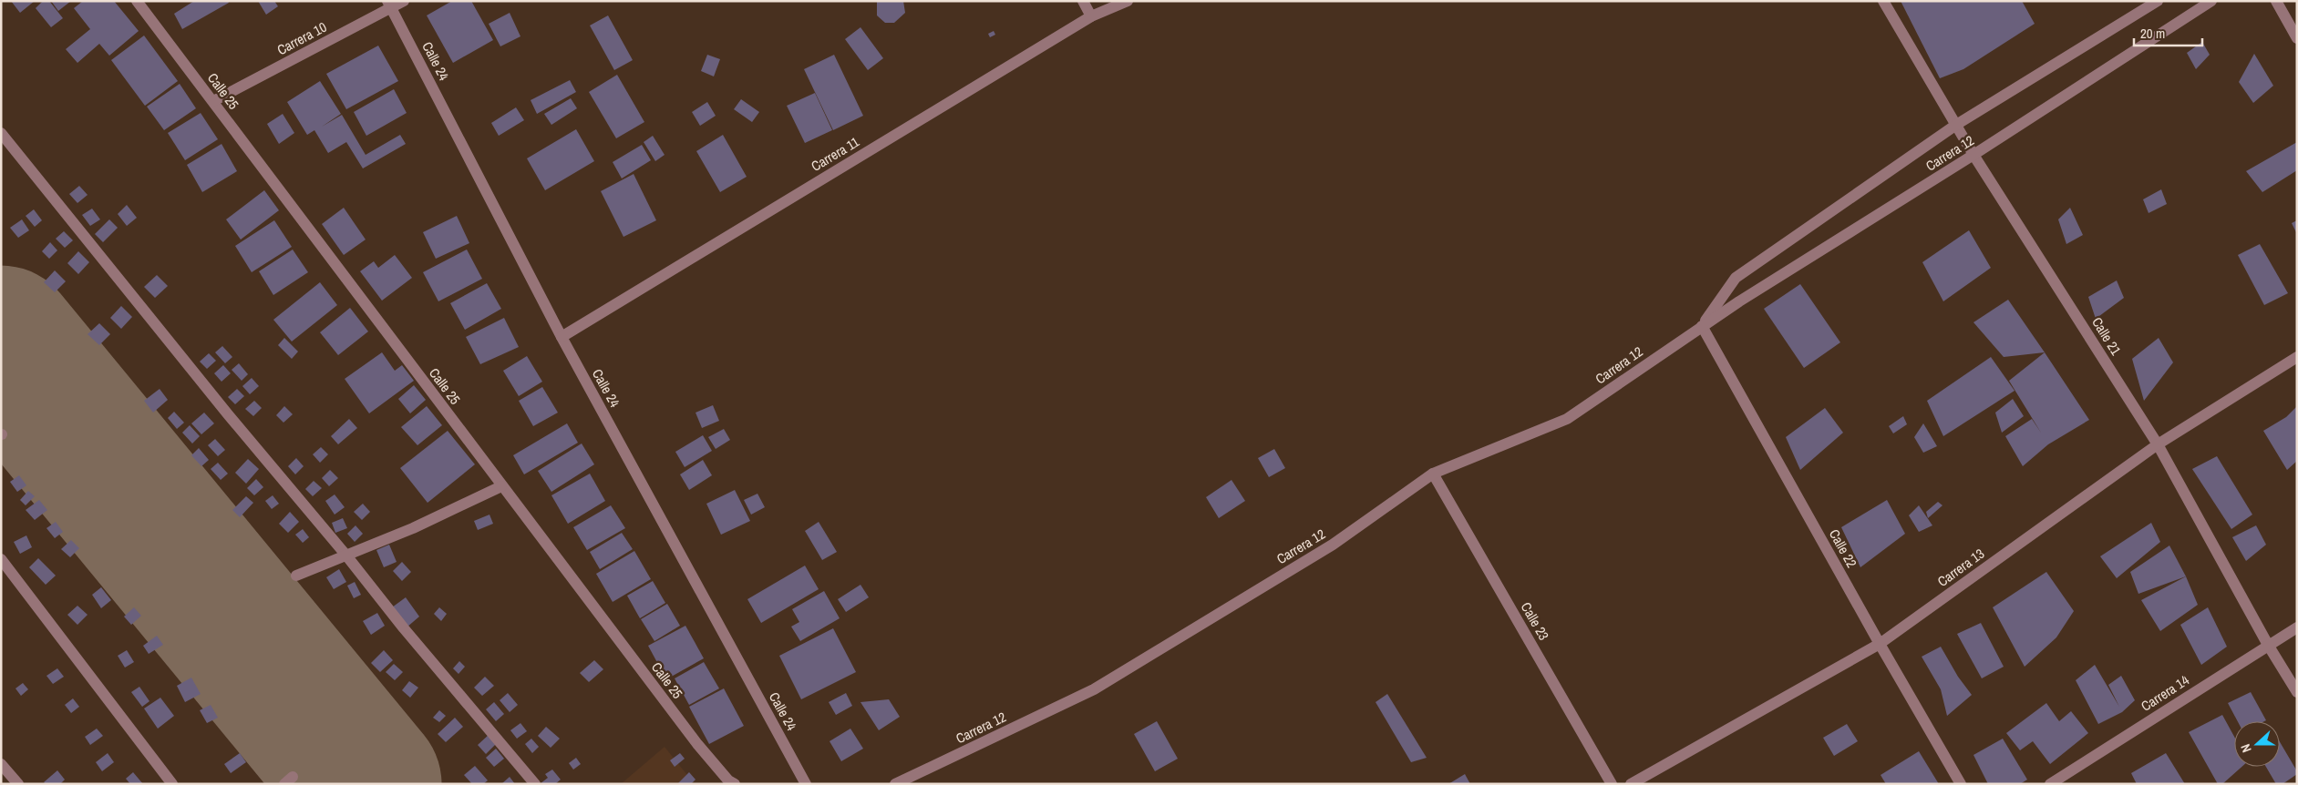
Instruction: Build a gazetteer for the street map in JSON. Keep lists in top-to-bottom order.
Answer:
{
  "streets": {
    "street": [
      "Carrera 10",
      "Calle 24",
      "Calle 25",
      "Carrera 12",
      "Carrera 11",
      "Calle 21",
      "Calle 22",
      "Carrera 13",
      "Calle 23",
      "Carrera 14"
    ]
  },
  "crossings": [
    ["Carrera 10", "Calle 24"],
    ["Carrera 10", "Calle 25"],
    ["Calle 24", "Carrera 11"],
    ["Carrera 12", "Calle 21"],
    ["Carrera 12", "Calle 22"],
    ["Carrera 12", "Calle 23"],
    ["Calle 21", "Carrera 13"],
    ["Calle 21", "Carrera 14"],
    ["Calle 22", "Carrera 13"]
  ],
  "scale_bar": "20 m",
  "north": "left"
}
